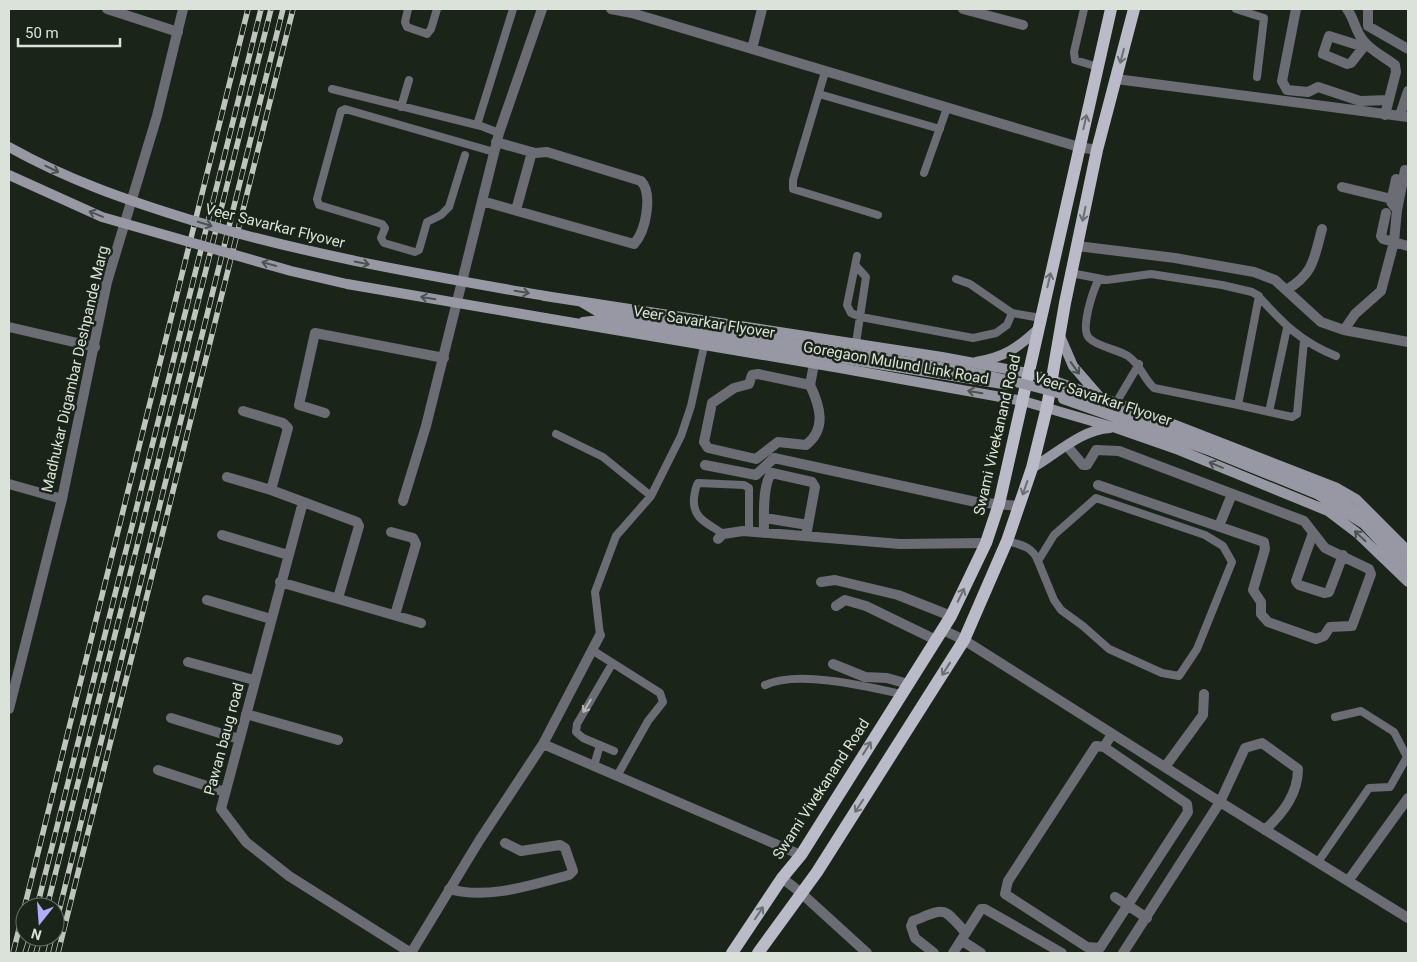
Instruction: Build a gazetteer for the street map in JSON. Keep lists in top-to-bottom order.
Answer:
{
  "streets": {
    "main road": ["Veer Savarkar Flyover", "Goregaon Mulund Link Road", "Swami Vivekanand Road"],
    "street": ["Madhukar Digambar Deshpande Marg", "Pawan baug road"]
  },
  "crossings": [
    ["Veer Savarkar Flyover", "Goregaon Mulund Link Road"],
    ["Goregaon Mulund Link Road", "Swami Vivekanand Road"]
  ],
  "scale_bar": "50 m",
  "north": "bottom"
}
